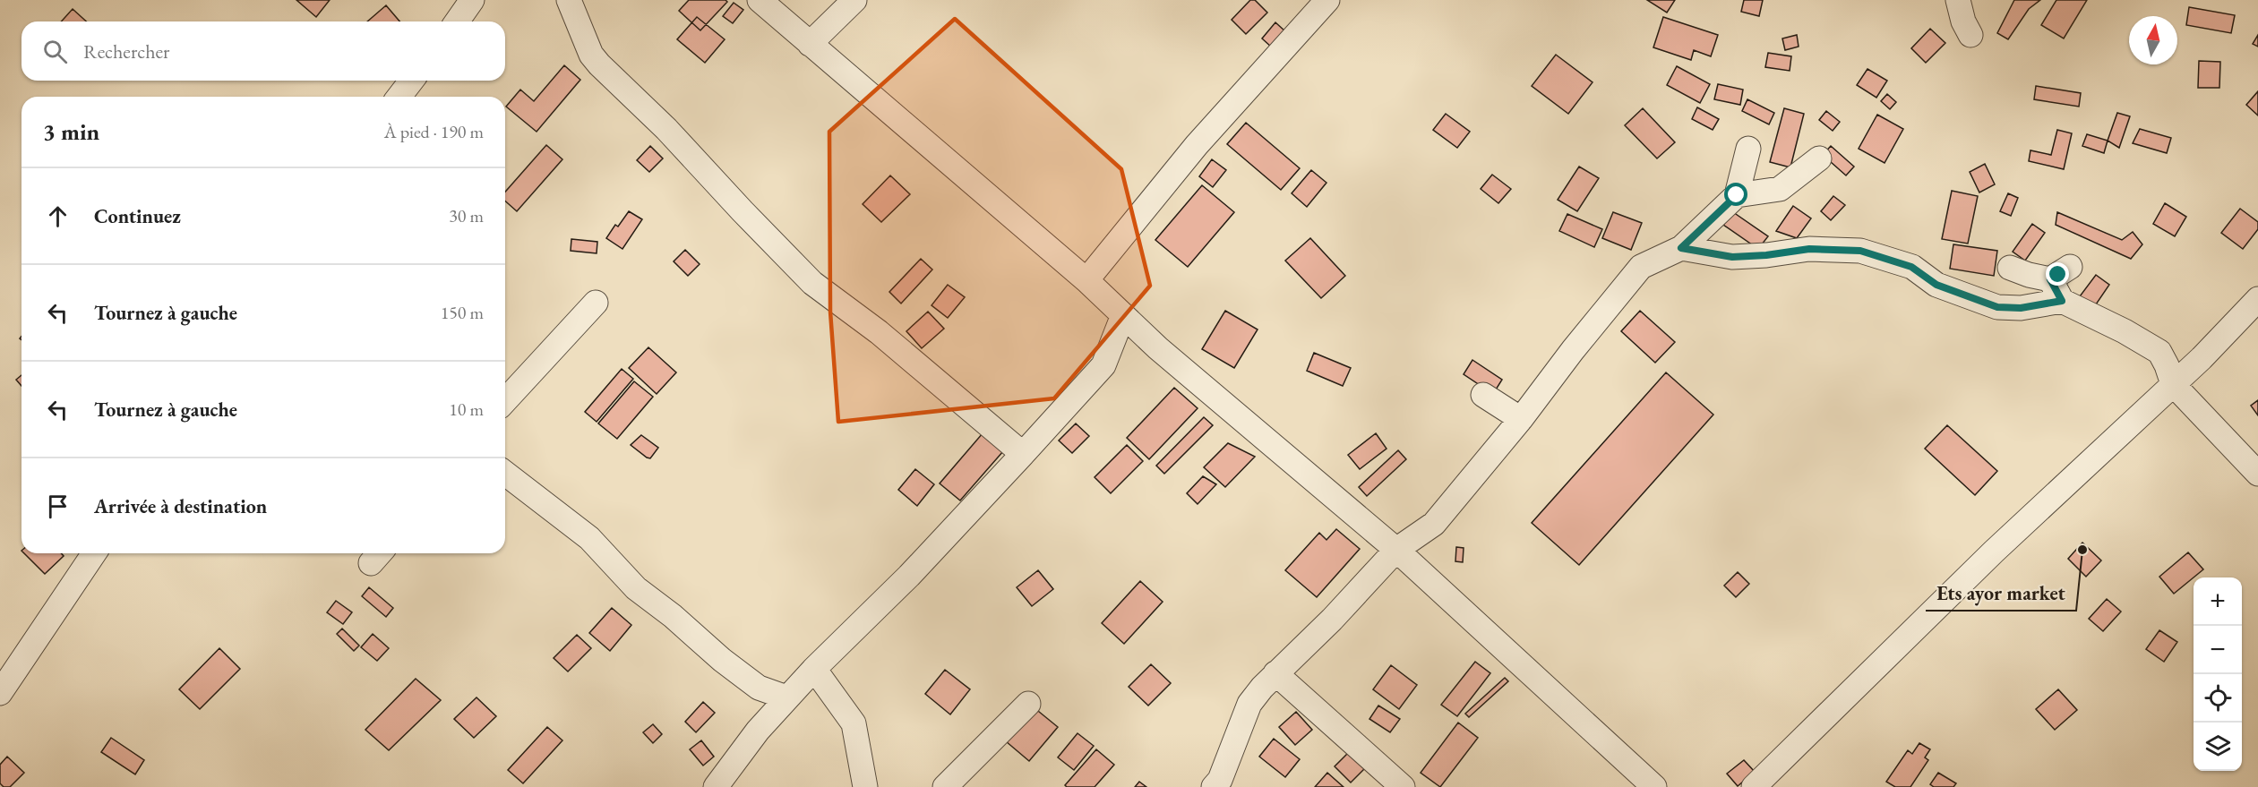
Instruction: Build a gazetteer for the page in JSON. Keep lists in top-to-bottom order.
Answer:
{
  "places": ["Ets ayor market"],
  "north": "top",
  "page": {
    "search": "Rechercher",
    "heading": ["3 min", "À pied · 190 m"],
    "list": [
      ["Continuez", "30 m"],
      ["Tournez à gauche", "150 m"],
      ["Tournez à gauche", "10 m"],
      "Arrivée à destination"
    ],
    "map_buttons": ["+", "−"]
  }
}
